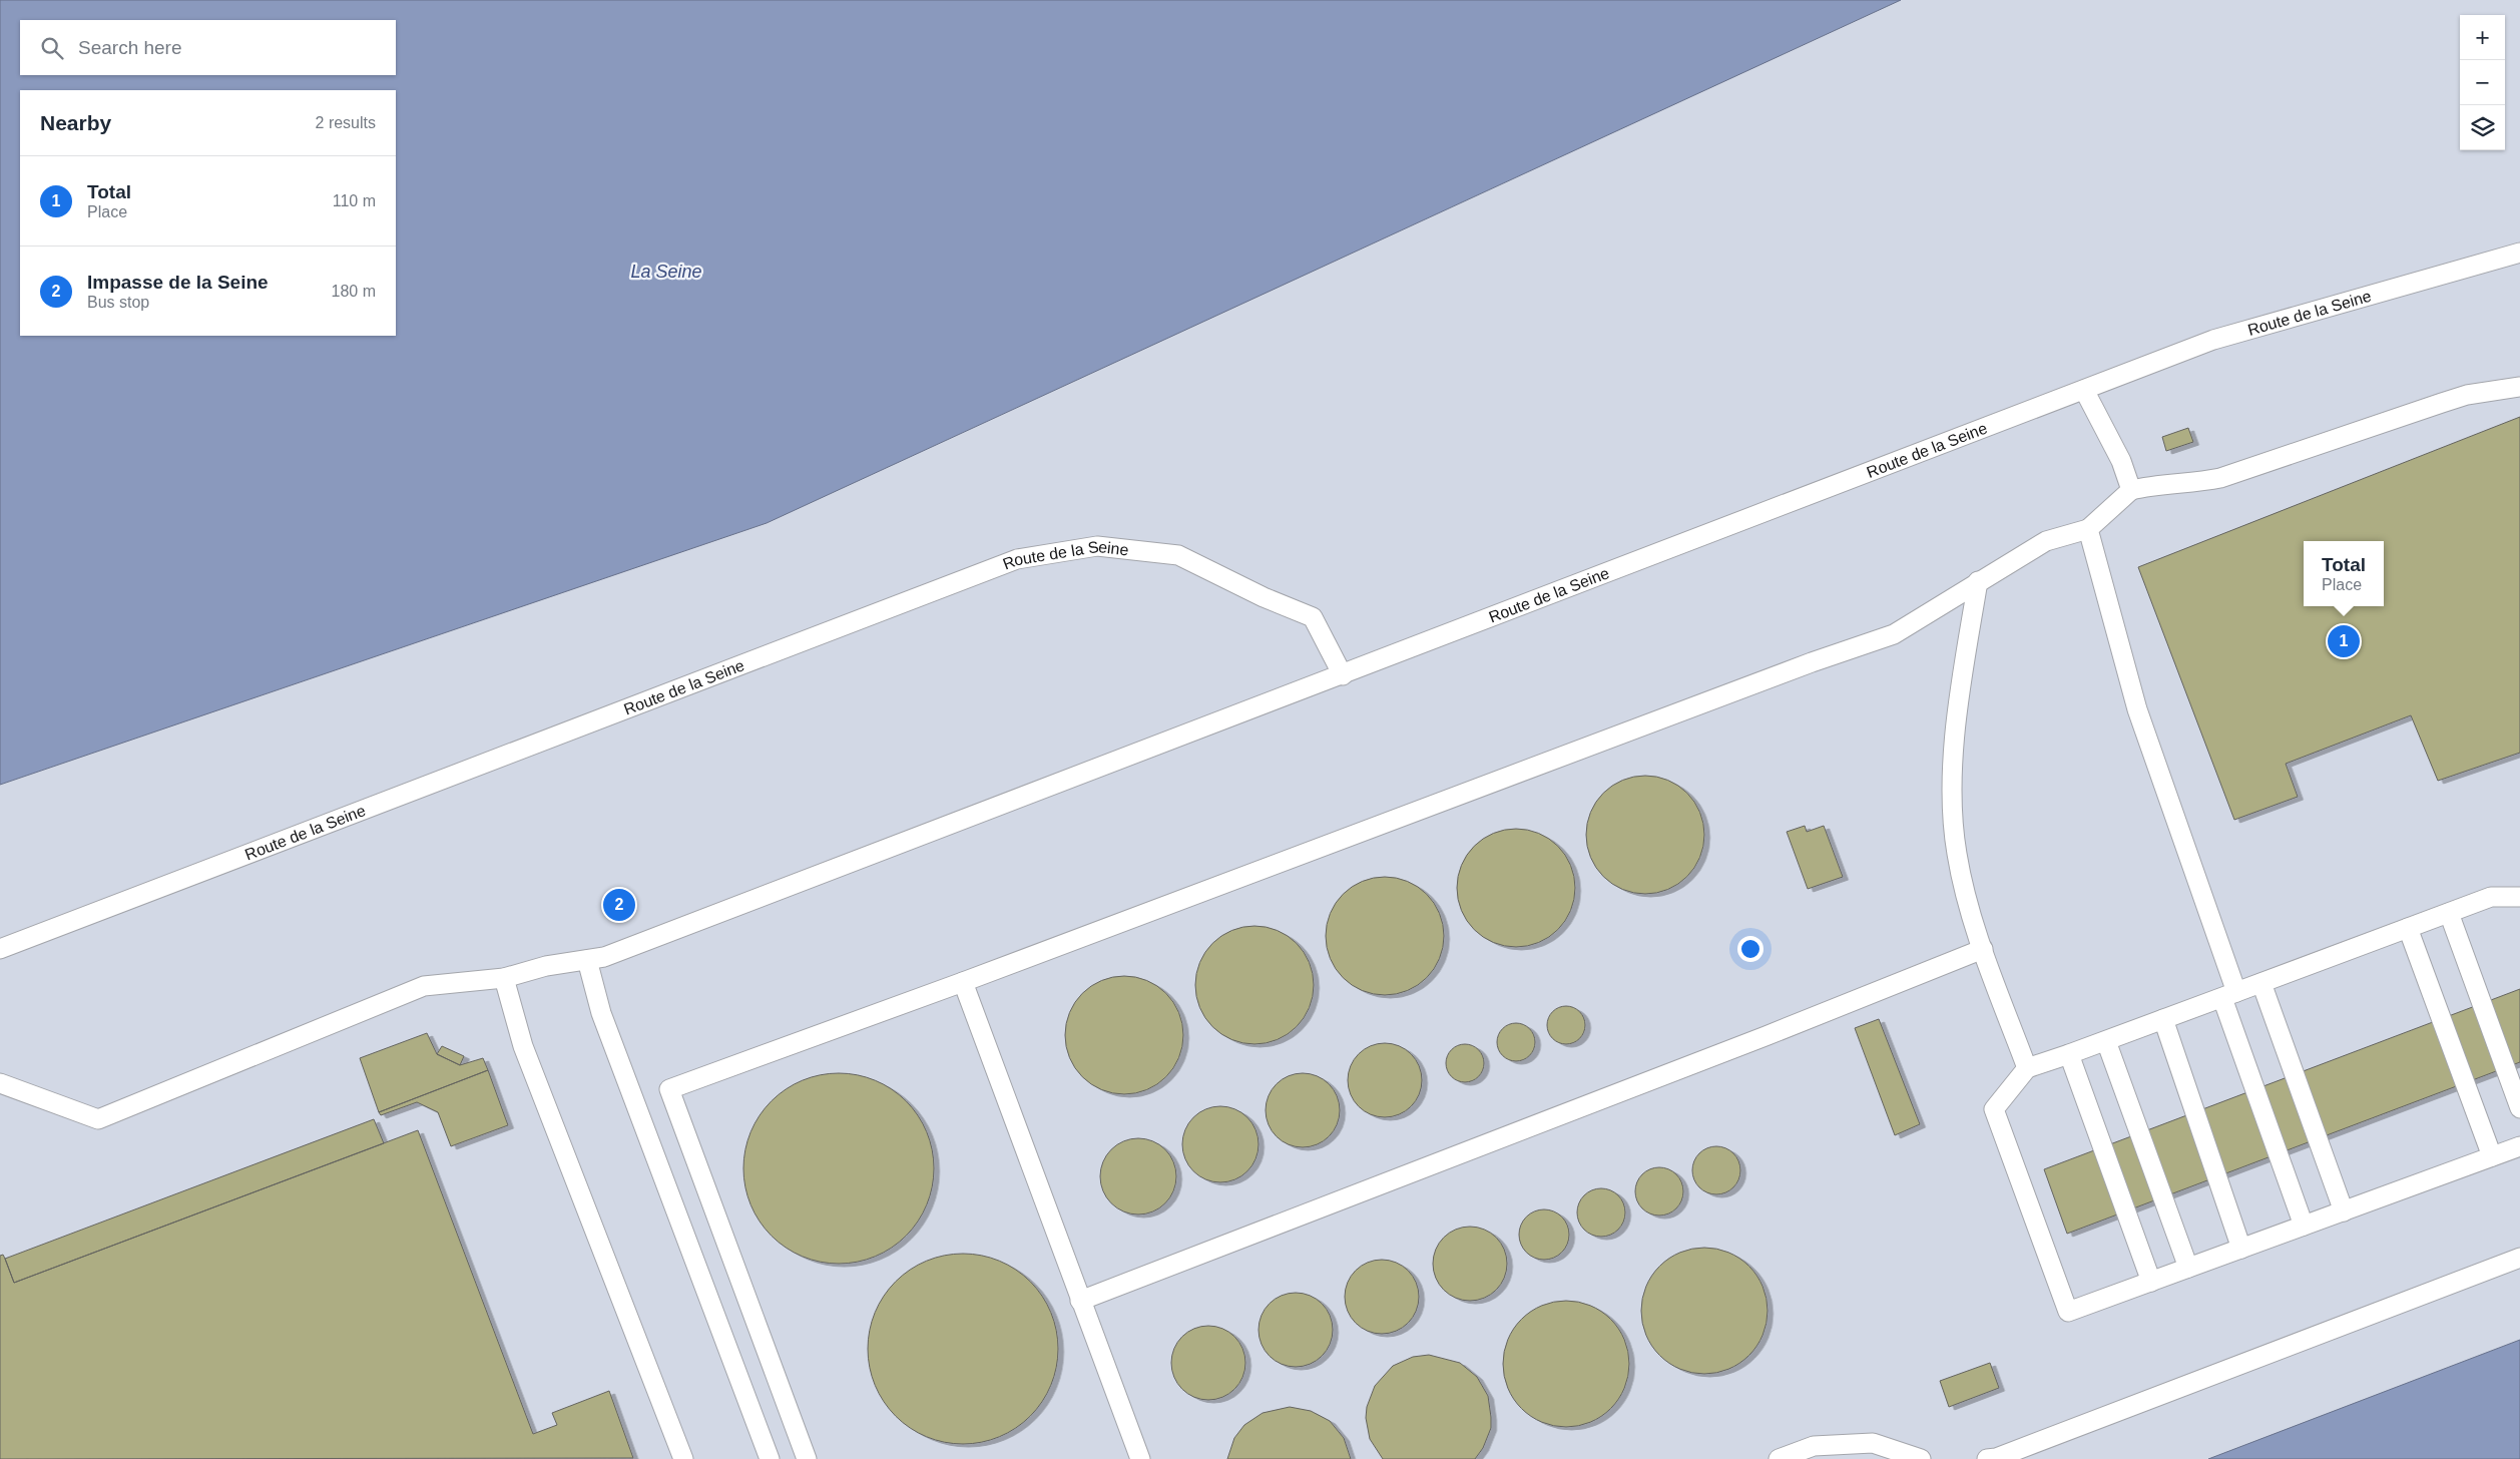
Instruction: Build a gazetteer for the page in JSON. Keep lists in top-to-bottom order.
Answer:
{
  "streets": {
    "lane": ["Route de la Seine"]
  },
  "water": ["La Seine"],
  "page": {
    "map_buttons": ["+", "−"],
    "search": "Search here",
    "heading": ["Nearby", "2 results"],
    "list": [
      {
        "mark": "1",
        "name": "Total",
        "note": "Place",
        "value": "110 m"
      },
      {
        "mark": "2",
        "name": "Impasse de la Seine",
        "note": "Bus stop",
        "value": "180 m"
      }
    ],
    "popup": ["Total", "Place"],
    "pins": ["1", "2"]
  }
}
